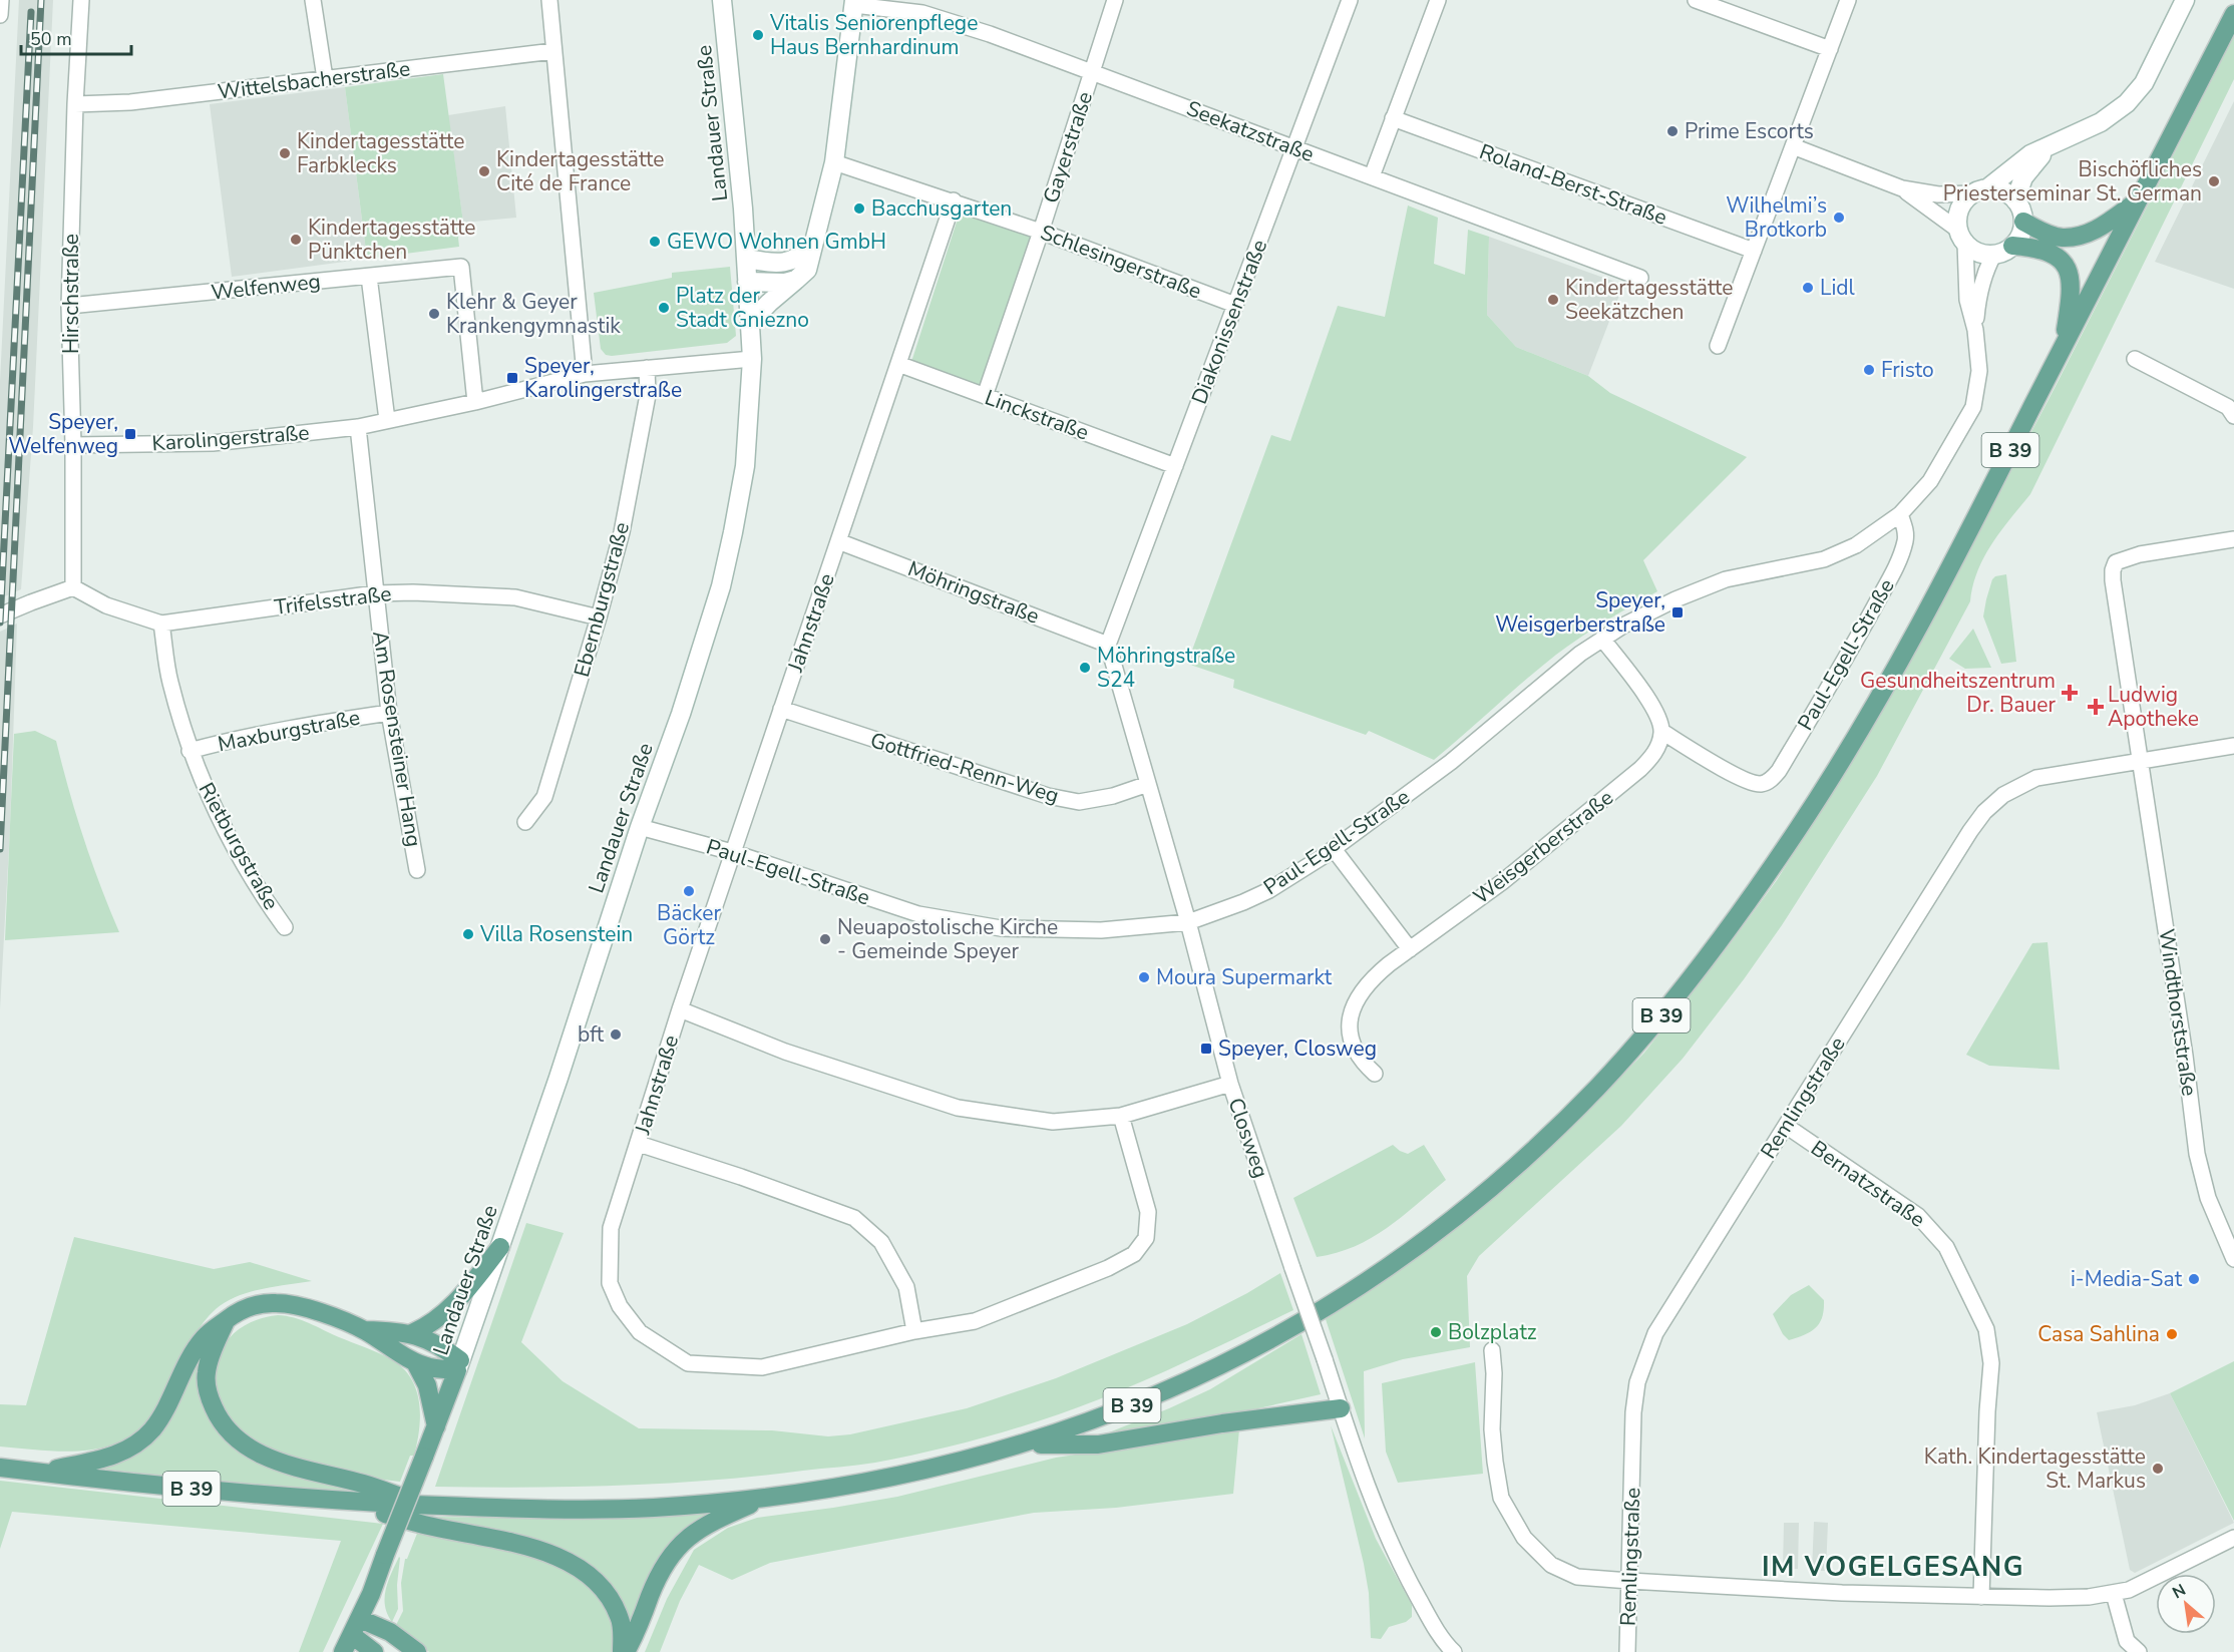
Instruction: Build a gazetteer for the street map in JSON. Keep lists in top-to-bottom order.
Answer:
{
  "streets": {
    "main road": ["Landauer Straße", "B 39", "Paul-Egell-Straße"],
    "street": [
      "Wittelsbacherstraße",
      "Seekatzstraße",
      "Gayerstraße",
      "Roland-Berst-Straße",
      "Schlesingerstraße",
      "Welfenweg",
      "Hirschstraße",
      "Diakonissenstraße",
      "Linckstraße",
      "Karolingerstraße",
      "Möhringstraße",
      "Ebernburgstraße",
      "Trifelsstraße",
      "Jahnstraße",
      "Maxburgstraße",
      "Am Rosensteiner Hang",
      "Gottfried-Renn-Weg",
      "Rietburgstraße",
      "Weisgerberstraße",
      "Windthorststraße",
      "Remlingstraße",
      "Closweg",
      "Bernatzstraße"
    ]
  },
  "crossings": [
    ["Wittelsbacherstraße", "Hirschstraße"],
    ["Landauer Straße", "Karolingerstraße"],
    ["Landauer Straße", "Paul-Egell-Straße"],
    ["Seekatzstraße", "Gayerstraße"],
    ["Seekatzstraße", "Diakonissenstraße"],
    ["Gayerstraße", "Schlesingerstraße"],
    ["Gayerstraße", "Linckstraße"],
    ["Schlesingerstraße", "Diakonissenstraße"],
    ["Schlesingerstraße", "Jahnstraße"],
    ["Welfenweg", "Hirschstraße"],
    ["Welfenweg", "Karolingerstraße"],
    ["Hirschstraße", "Karolingerstraße"],
    ["Hirschstraße", "Trifelsstraße"],
    ["Diakonissenstraße", "Linckstraße"],
    ["Diakonissenstraße", "Möhringstraße"],
    ["Diakonissenstraße", "Closweg"],
    ["Linckstraße", "Jahnstraße"],
    ["Karolingerstraße", "Ebernburgstraße"],
    ["Karolingerstraße", "Am Rosensteiner Hang"],
    ["Möhringstraße", "Jahnstraße"],
    ["Möhringstraße", "Closweg"],
    ["Ebernburgstraße", "Trifelsstraße"],
    ["Trifelsstraße", "Am Rosensteiner Hang"],
    ["Trifelsstraße", "Rietburgstraße"],
    ["Jahnstraße", "Paul-Egell-Straße"],
    ["Jahnstraße", "Gottfried-Renn-Weg"],
    ["Paul-Egell-Straße", "Weisgerberstraße"],
    ["Paul-Egell-Straße", "Closweg"],
    ["Maxburgstraße", "Am Rosensteiner Hang"],
    ["Maxburgstraße", "Rietburgstraße"],
    ["Gottfried-Renn-Weg", "Closweg"],
    ["Windthorststraße", "Remlingstraße"],
    ["Remlingstraße", "Bernatzstraße"]
  ],
  "districts": ["IM VOGELGESANG"],
  "places": {
    "other": [
      "Vitalis Seniorenpflege Haus Bernhardinum",
      "Prime Escorts",
      "Kindertagesstätte Farbklecks",
      "Kindertagesstätte Cité de France",
      "Bischöfliches Priesterseminar St. German",
      "Bacchusgarten",
      "Wilhelmi’s Brotkorb",
      "Kindertagesstätte Pünktchen",
      "GEWO Wohnen GmbH",
      "Lidl",
      "Kindertagesstätte Seekätzchen",
      "Platz der Stadt Gniezno",
      "Klehr & Geyer Krankengymnastik",
      "Fristo",
      "Möhringstraße S24",
      "Bäcker Görtz",
      "Villa Rosenstein",
      "Neuapostolische Kirche - Gemeinde Speyer",
      "Moura Supermarkt",
      "bft",
      "i-Media-Sat",
      "Bolzplatz",
      "Casa Sahlina",
      "Kath. Kindertagesstätte St. Markus"
    ],
    "transit": [
      "Speyer, Karolingerstraße",
      "Speyer, Welfenweg",
      "Speyer, Weisgerberstraße",
      "Speyer, Closweg"
    ],
    "health": ["Gesundheitszentrum Dr. Bauer", "Ludwig Apotheke"]
  },
  "scale_bar": "50 m",
  "north": "top left"
}
